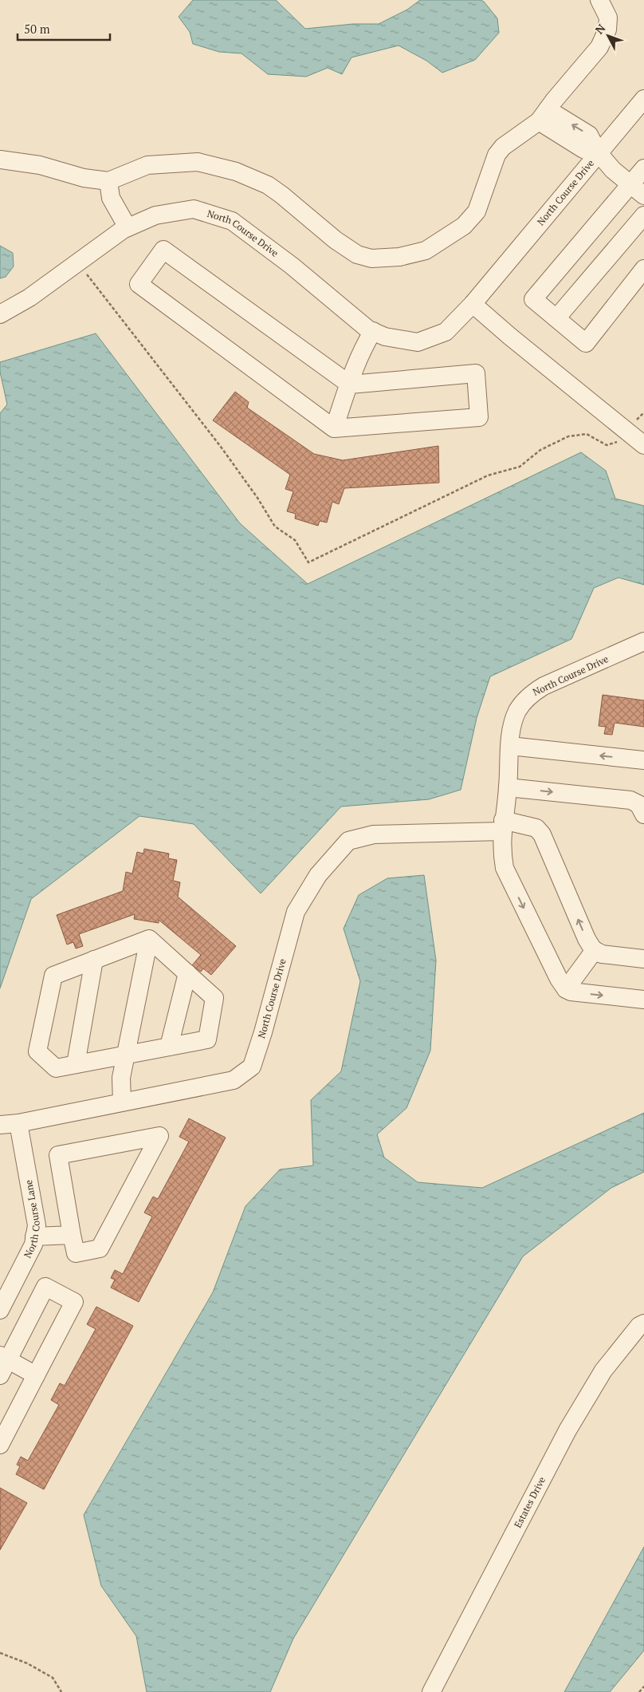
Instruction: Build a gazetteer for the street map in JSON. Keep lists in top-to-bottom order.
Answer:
{
  "streets": {
    "street": ["North Course Drive", "North Course Lane", "Estates Drive"]
  },
  "crossings": [
    ["North Course Drive", "North Course Lane"]
  ],
  "scale_bar": "50 m",
  "north": "top left"
}
